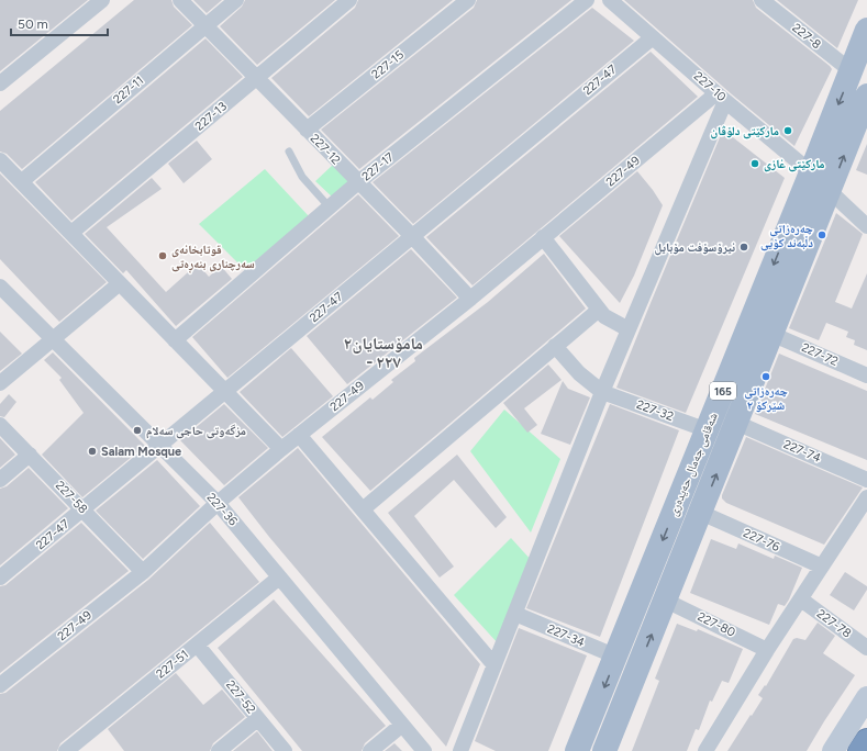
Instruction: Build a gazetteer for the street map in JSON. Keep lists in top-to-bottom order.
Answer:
{
  "streets": {
    "main road": ["165", "شەقامی جەمال حەیدەری"],
    "street": [
      "227-8",
      "227-15",
      "227-47",
      "227-10",
      "227-11",
      "227-13",
      "227-12",
      "227-17",
      "227-49",
      "227-72",
      "227-32",
      "227-74",
      "227-58",
      "227-36",
      "227-76",
      "227-78",
      "227-80",
      "227-34",
      "227-51",
      "227-52"
    ]
  },
  "crossings": [
    ["227-8", "شەقامی جەمال حەیدەری"],
    ["227-15", "227-12"],
    ["227-47", "227-10"],
    ["227-47", "227-12"],
    ["227-47", "227-58"],
    ["227-47", "227-36"],
    ["227-10", "227-49"],
    ["227-10", "شەقامی جەمال حەیدەری"],
    ["227-11", "227-12"],
    ["227-13", "227-12"],
    ["227-12", "227-17"],
    ["227-12", "227-49"],
    ["227-49", "227-58"],
    ["227-49", "227-36"],
    ["227-72", "شەقامی جەمال حەیدەری"],
    ["227-32", "شەقامی جەمال حەیدەری"],
    ["227-74", "شەقامی جەمال حەیدەری"],
    ["شەقامی جەمال حەیدەری", "227-76"],
    ["شەقامی جەمال حەیدەری", "227-80"],
    ["شەقامی جەمال حەیدەری", "227-34"],
    ["227-36", "227-51"],
    ["227-51", "227-52"]
  ],
  "districts": ["مامۆستایان٢ - ٢٢٧"],
  "places": [
    "ماركێتی دلۆڤان",
    "ماركێتی غازی",
    "چەرەزاتی دڵبەند کۆیی",
    "نیرۆسۆفت مۆبایل",
    "قوتابخانەی سەرچناری بنەڕەتی",
    "چەرەزاتی شێرکۆ ٢",
    "مزگەوتی حاجی سەلام",
    "Salam Mosque"
  ],
  "scale_bar": "50 m"
}
